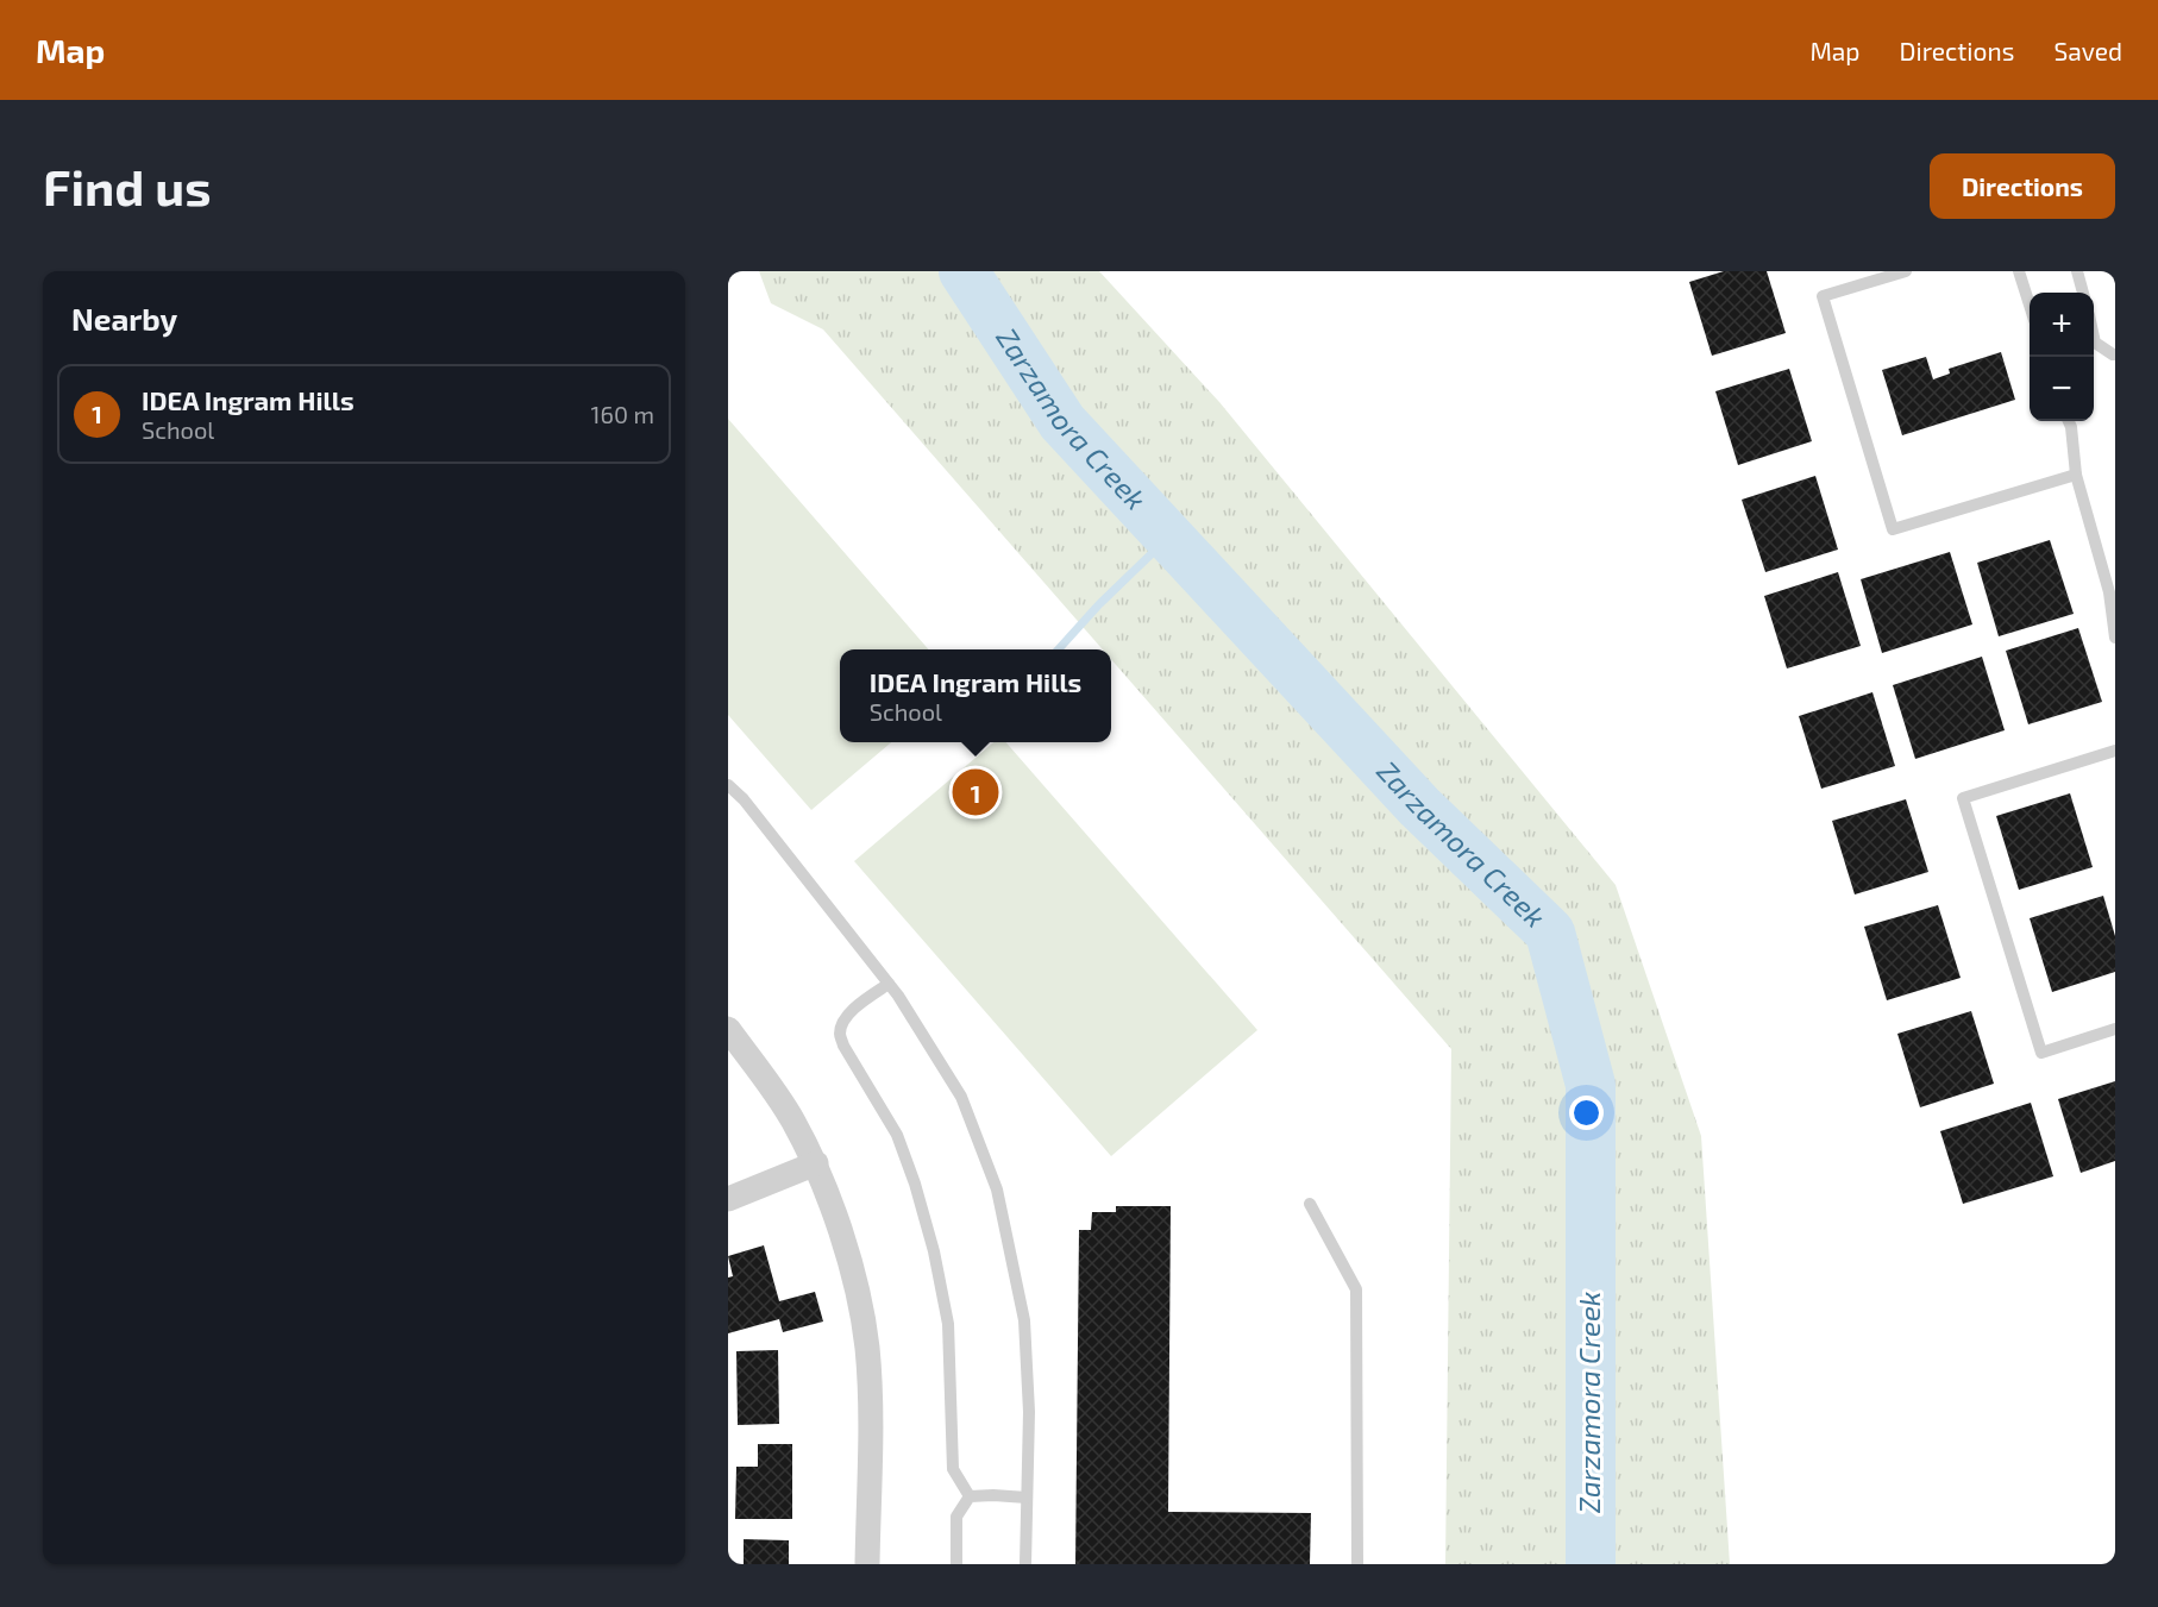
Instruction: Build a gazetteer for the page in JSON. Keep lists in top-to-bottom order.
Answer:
{
  "water": ["Zarzamora Creek"],
  "page": {
    "header": "Map",
    "nav": ["Map", "Directions", "Saved"],
    "buttons": "Directions",
    "title": "Find us",
    "heading": "Nearby",
    "map_buttons": ["+", "−"],
    "list": [
      {
        "mark": "1",
        "name": "IDEA Ingram Hills",
        "note": "School",
        "value": "160 m"
      }
    ],
    "popup": ["IDEA Ingram Hills", "School"],
    "pins": "1"
  }
}
